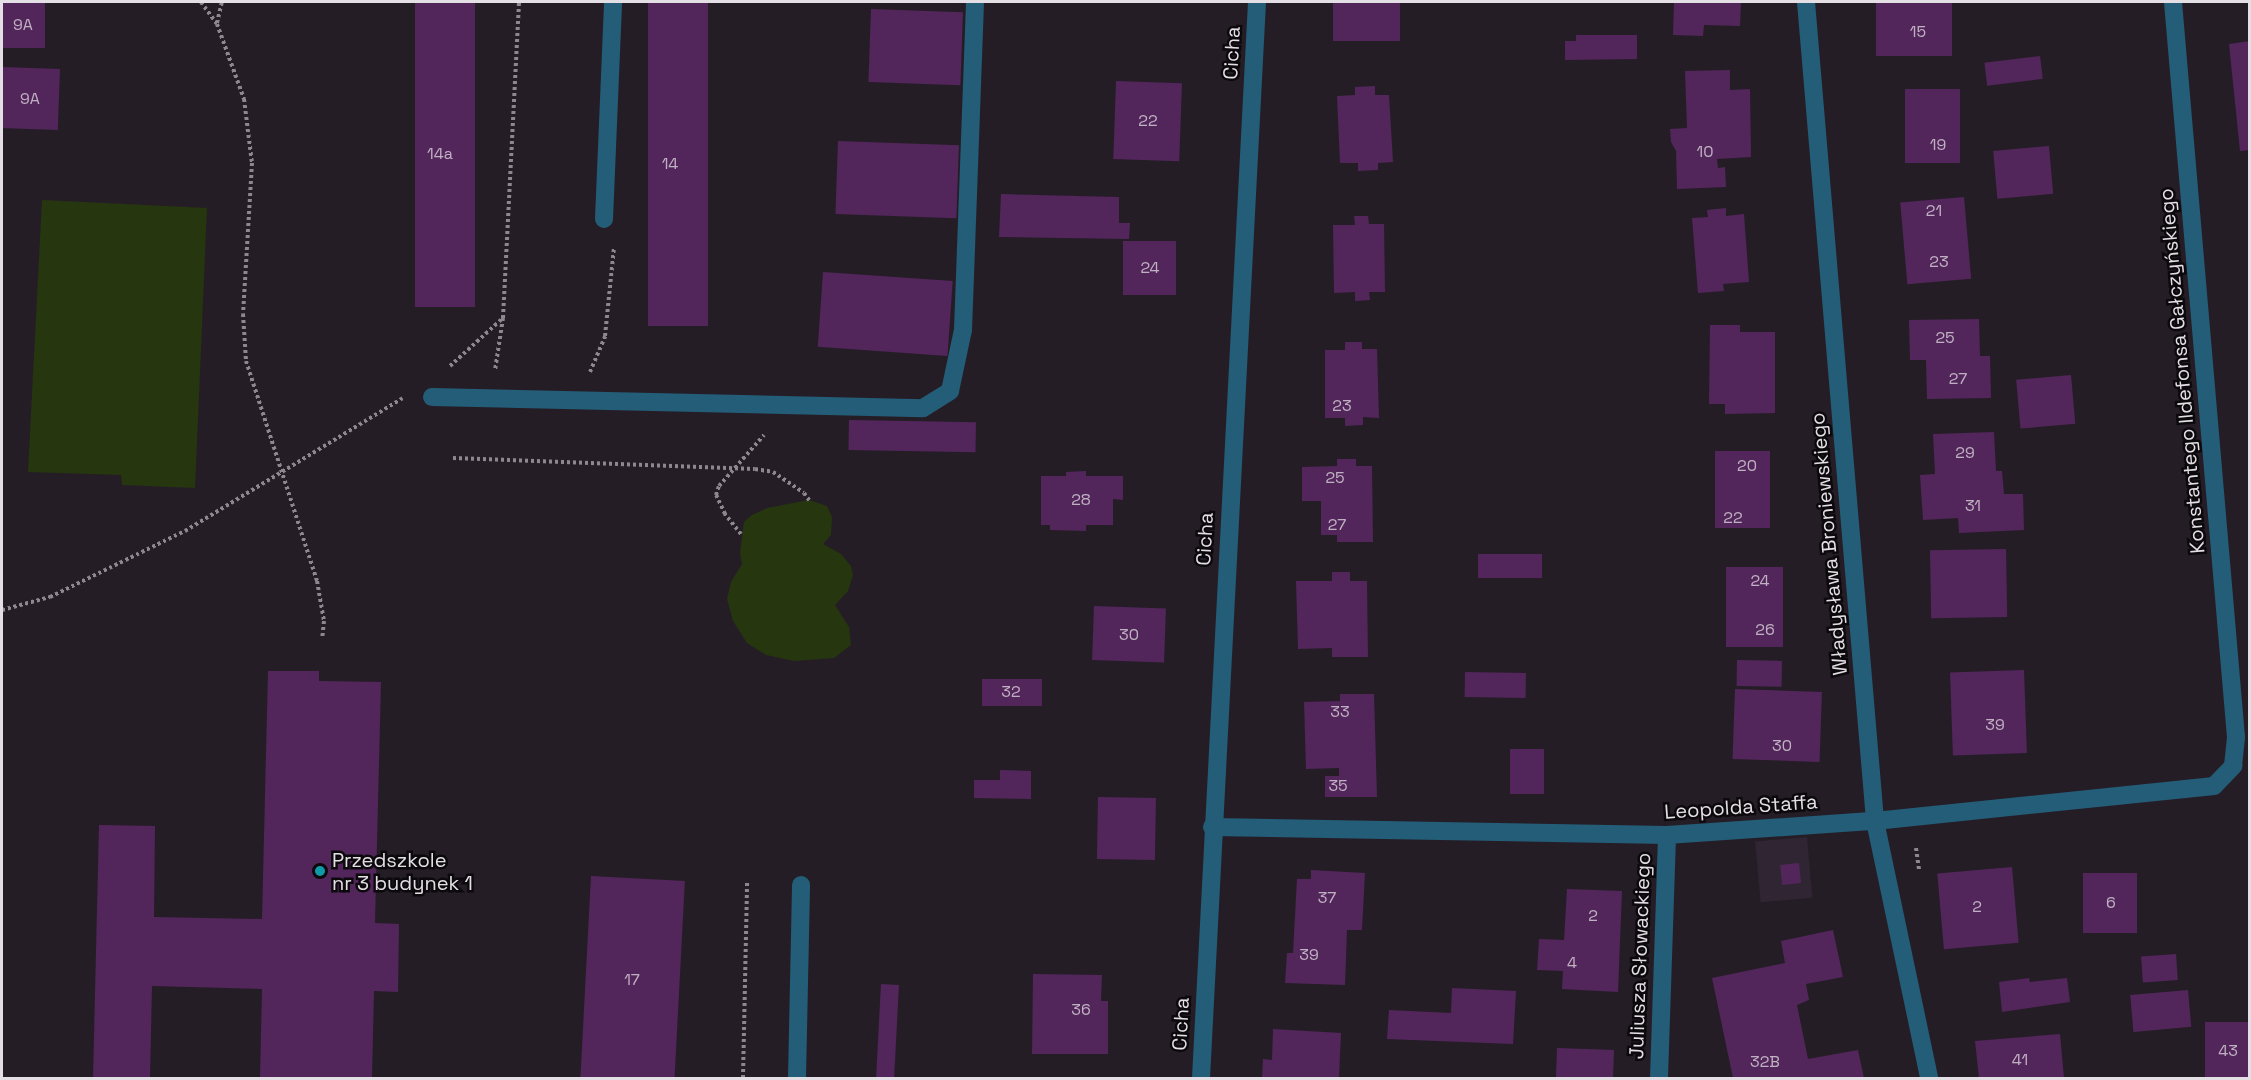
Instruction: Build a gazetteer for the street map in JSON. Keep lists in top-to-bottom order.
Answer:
{
  "streets": {
    "street": [
      "Cicha",
      "Konstantego Ildefonsa Gałczyńskiego",
      "Władysława Broniewskiego",
      "Leopolda Staffa",
      "Juliusza Słowackiego"
    ]
  },
  "crossings": [
    ["Cicha", "Leopolda Staffa"],
    ["Konstantego Ildefonsa Gałczyńskiego", "Leopolda Staffa"],
    ["Władysława Broniewskiego", "Leopolda Staffa"],
    ["Leopolda Staffa", "Juliusza Słowackiego"]
  ],
  "places": ["Przedszkole nr 3 budynek 1"],
  "house_numbers": [
    "9A",
    "15",
    "9A",
    "22",
    "19",
    "10",
    "14a",
    "14",
    "21",
    "23",
    "24",
    "25",
    "27",
    "23",
    "29",
    "20",
    "25",
    "28",
    "31",
    "22",
    "27",
    "24",
    "26",
    "30",
    "32",
    "33",
    "39",
    "30",
    "35",
    "37",
    "6",
    "2",
    "2",
    "39",
    "4",
    "17",
    "36",
    "43",
    "41",
    "32B"
  ]
}
